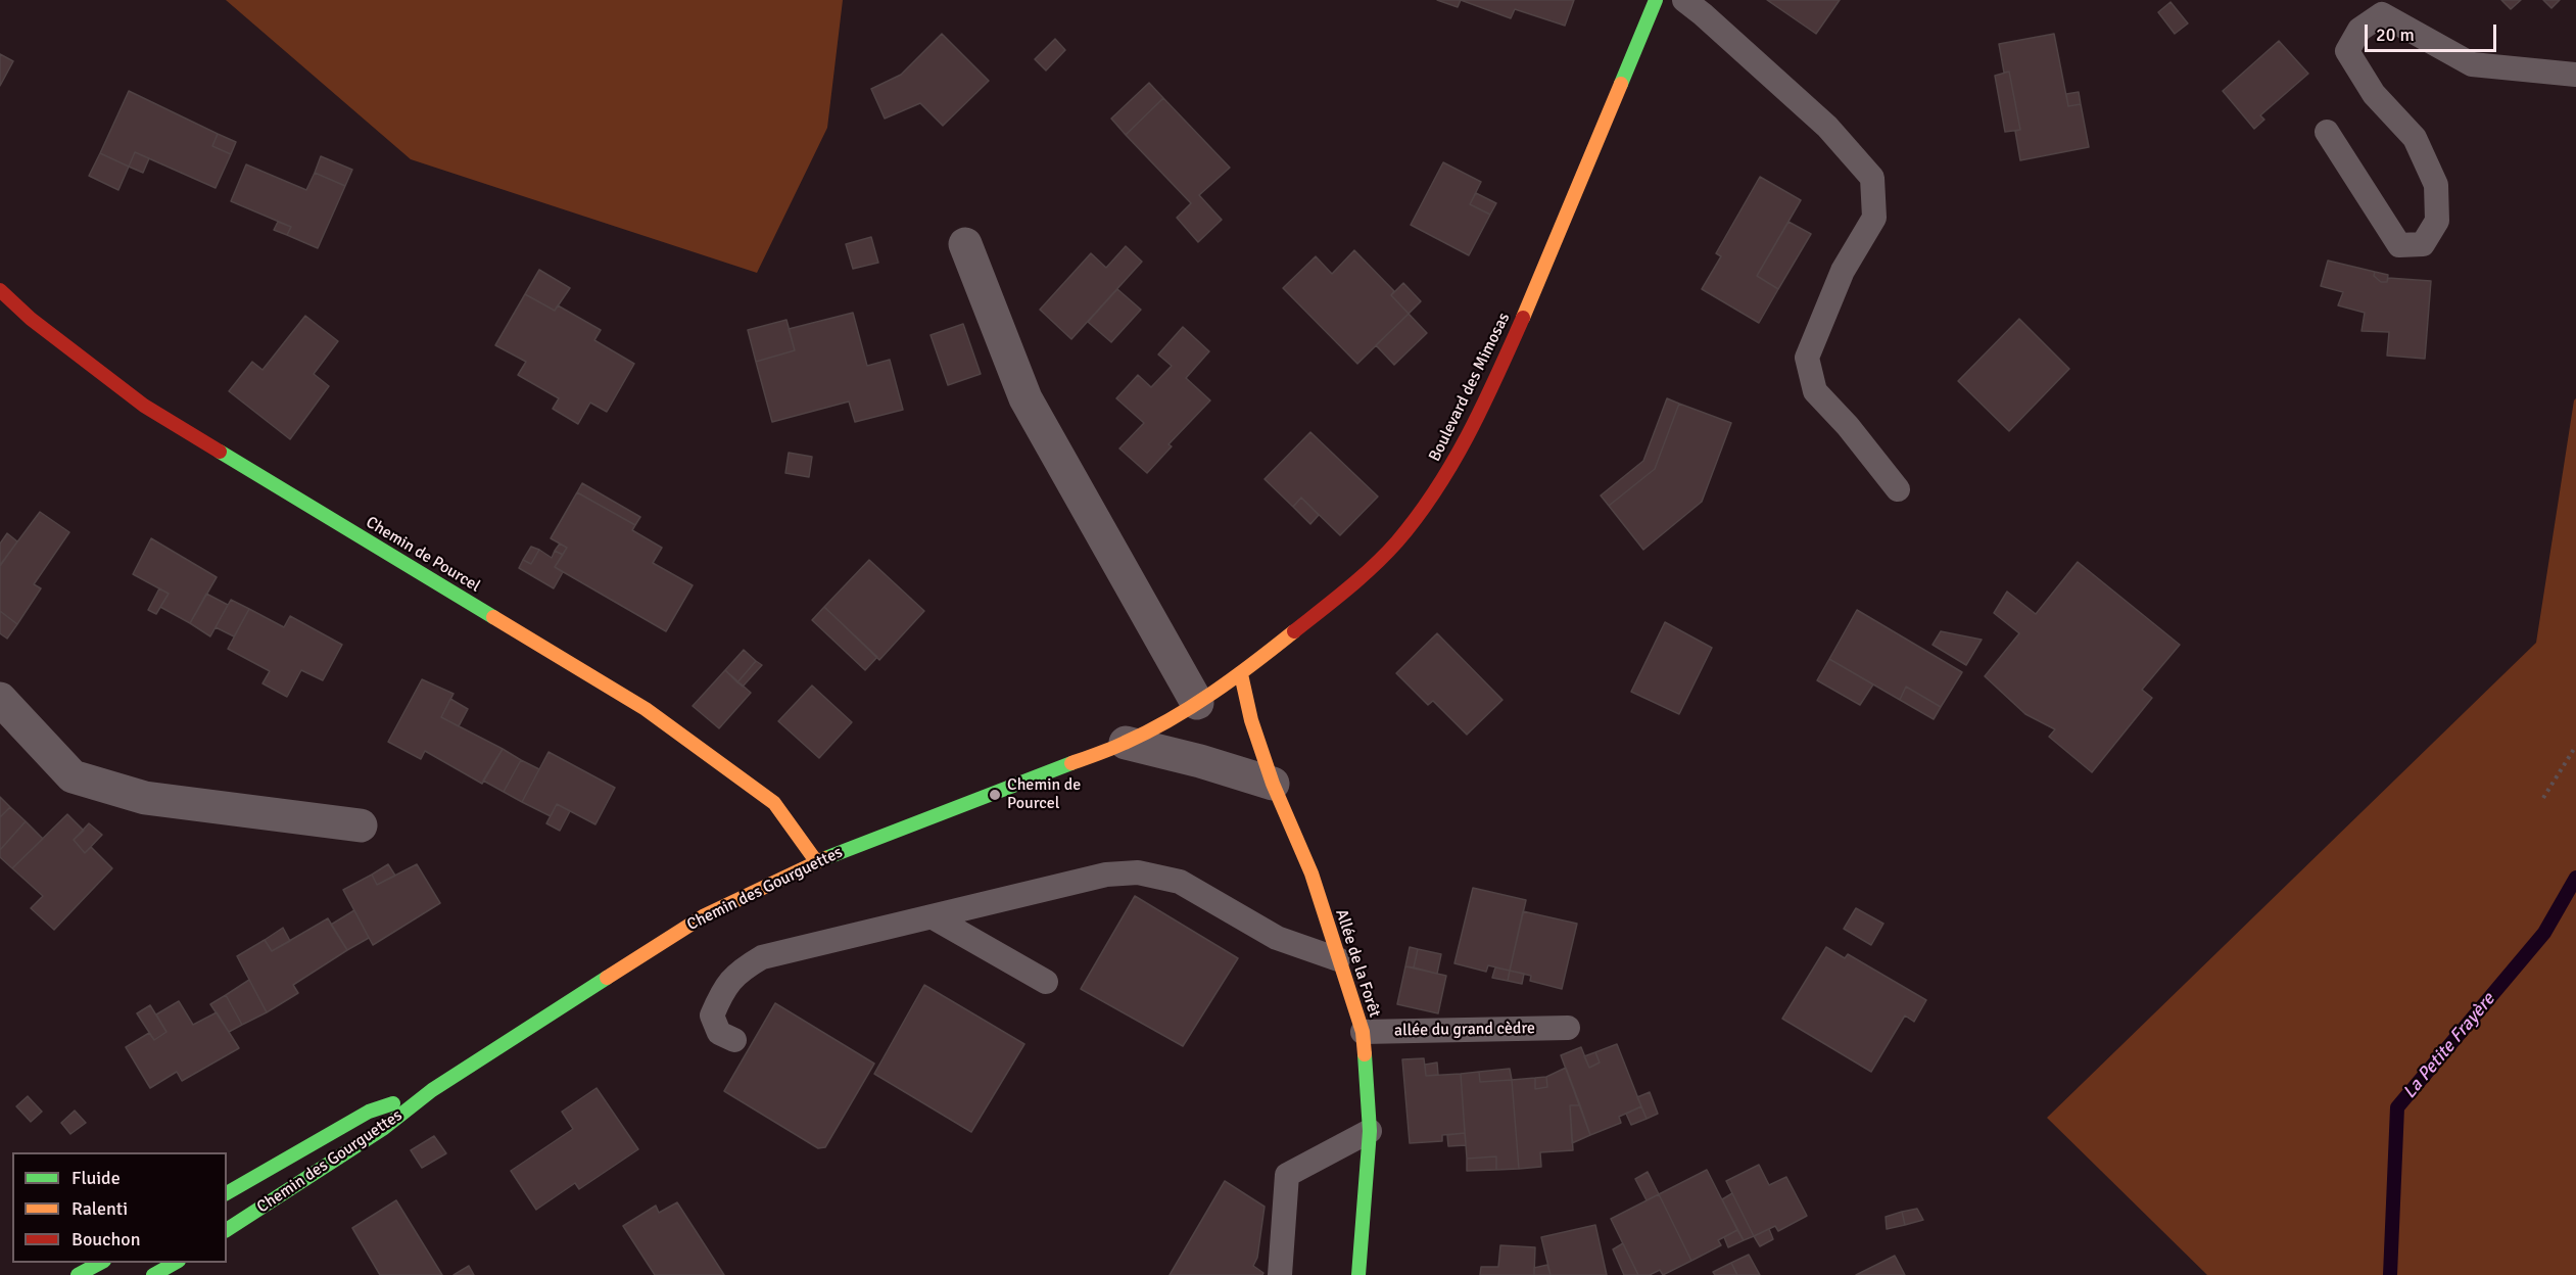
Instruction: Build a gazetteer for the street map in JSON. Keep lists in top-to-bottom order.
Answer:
{
  "streets": {
    "main road": [
      "Boulevard des Mimosas",
      "Chemin de Pourcel",
      "Chemin des Gourguettes",
      "Allée de la Forêt"
    ],
    "lane": ["allée du grand cèdre"]
  },
  "crossings": [
    ["Boulevard des Mimosas", "Chemin des Gourguettes"],
    ["Boulevard des Mimosas", "Allée de la Forêt"],
    ["Chemin de Pourcel", "Chemin des Gourguettes"],
    ["Allée de la Forêt", "allée du grand cèdre"]
  ],
  "water": ["La Petite Frayère"],
  "places": ["Chemin de Pourcel"],
  "legend": ["Fluide", "Ralenti", "Bouchon"],
  "scale_bar": "20 m"
}
